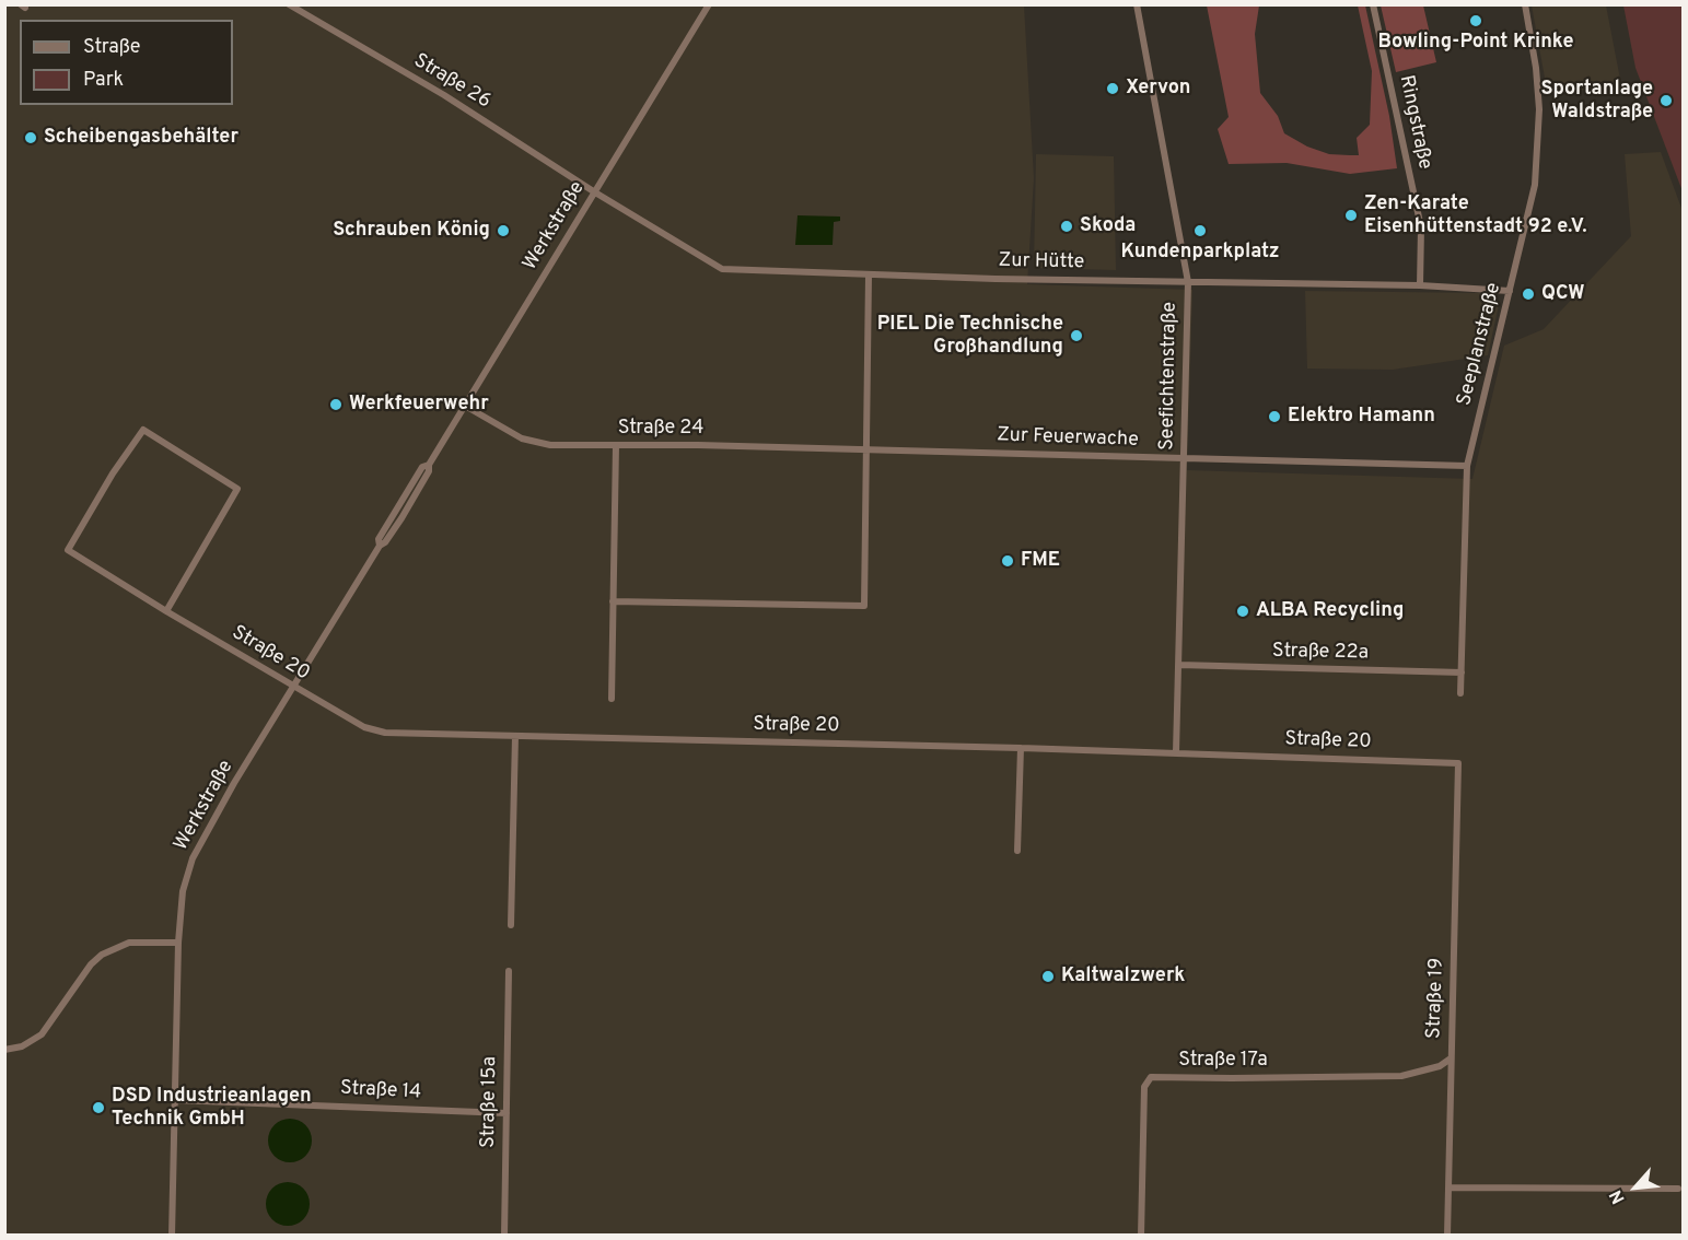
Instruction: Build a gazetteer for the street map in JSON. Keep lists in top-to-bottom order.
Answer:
{
  "streets": {
    "street": [
      "Straße 26",
      "Ringstraße",
      "Werkstraße",
      "Zur Hütte",
      "Seeplanstraße",
      "Seefichtenstraße",
      "Straße 24",
      "Zur Feuerwache",
      "Straße 22a",
      "Straße 20",
      "Straße 19",
      "Straße 17a",
      "Straße 14",
      "Straße 15a"
    ]
  },
  "crossings": [
    ["Straße 26", "Werkstraße"],
    ["Straße 26", "Zur Hütte"],
    ["Ringstraße", "Zur Hütte"],
    ["Werkstraße", "Zur Hütte"],
    ["Werkstraße", "Straße 24"],
    ["Werkstraße", "Straße 20"],
    ["Werkstraße", "Straße 14"],
    ["Zur Hütte", "Seeplanstraße"],
    ["Zur Hütte", "Seefichtenstraße"],
    ["Seeplanstraße", "Zur Feuerwache"],
    ["Seeplanstraße", "Straße 22a"],
    ["Seefichtenstraße", "Zur Feuerwache"],
    ["Seefichtenstraße", "Straße 22a"],
    ["Seefichtenstraße", "Straße 20"],
    ["Straße 24", "Zur Feuerwache"],
    ["Straße 20", "Straße 19"],
    ["Straße 19", "Straße 17a"],
    ["Straße 14", "Straße 15a"]
  ],
  "places": [
    "Bowling-Point Krinke",
    "Xervon",
    "Sportanlage Waldstraße",
    "Scheibengasbehälter",
    "Zen-Karate Eisenhüttenstadt 92 e.V.",
    "Skoda",
    "Schrauben König",
    "Kundenparkplatz",
    "QCW",
    "PIEL Die Technische Großhandlung",
    "Werkfeuerwehr",
    "Elektro Hamann",
    "FME",
    "ALBA Recycling",
    "Kaltwalzwerk",
    "DSD Industrieanlagen Technik GmbH"
  ],
  "legend": ["Straße", "Park"],
  "north": "bottom left"
}
